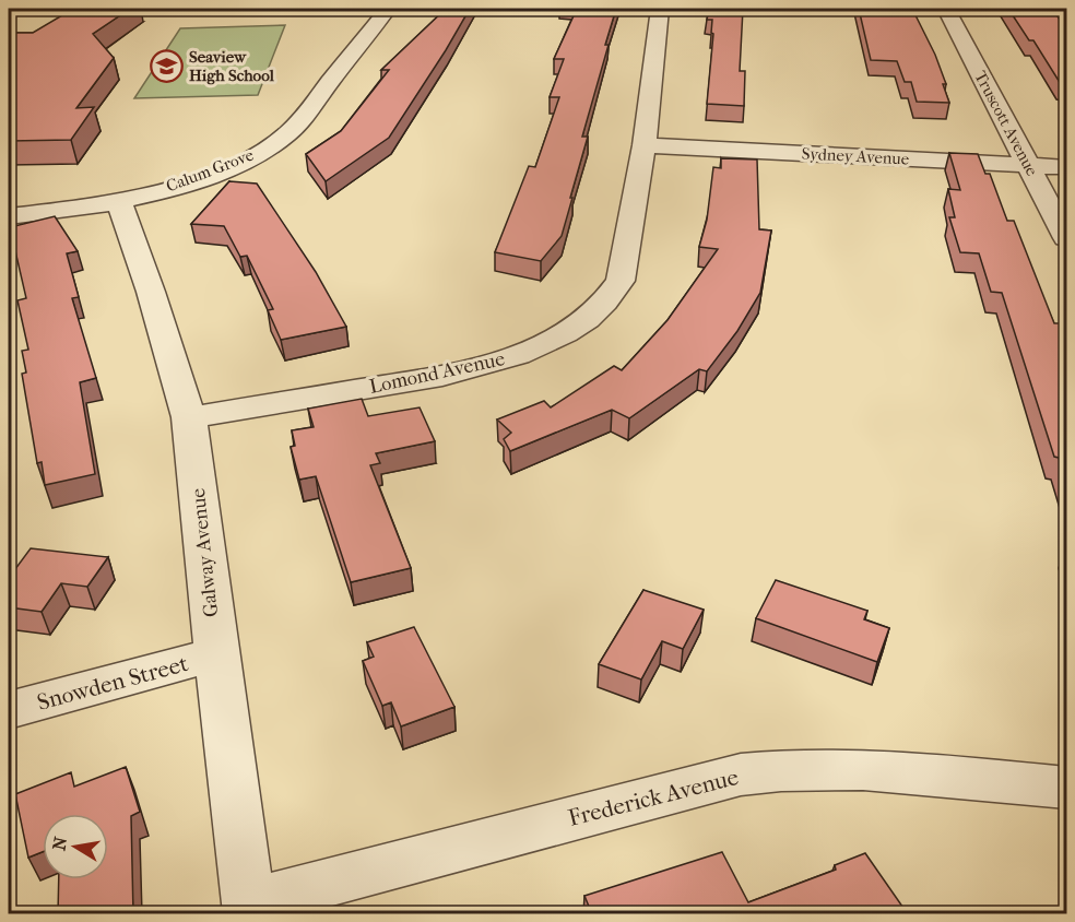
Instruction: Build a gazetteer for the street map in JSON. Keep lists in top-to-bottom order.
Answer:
{
  "streets": {
    "street": [
      "Truscott Avenue",
      "Sydney Avenue",
      "Calum Grove",
      "Lomond Avenue",
      "Galway Avenue",
      "Snowden Street",
      "Frederick Avenue"
    ]
  },
  "crossings": [
    ["Truscott Avenue", "Sydney Avenue"],
    ["Sydney Avenue", "Lomond Avenue"],
    ["Calum Grove", "Galway Avenue"],
    ["Lomond Avenue", "Galway Avenue"],
    ["Galway Avenue", "Snowden Street"],
    ["Galway Avenue", "Frederick Avenue"]
  ],
  "places": {
    "school or university": ["Seaview High School"]
  },
  "north": "left"
}
